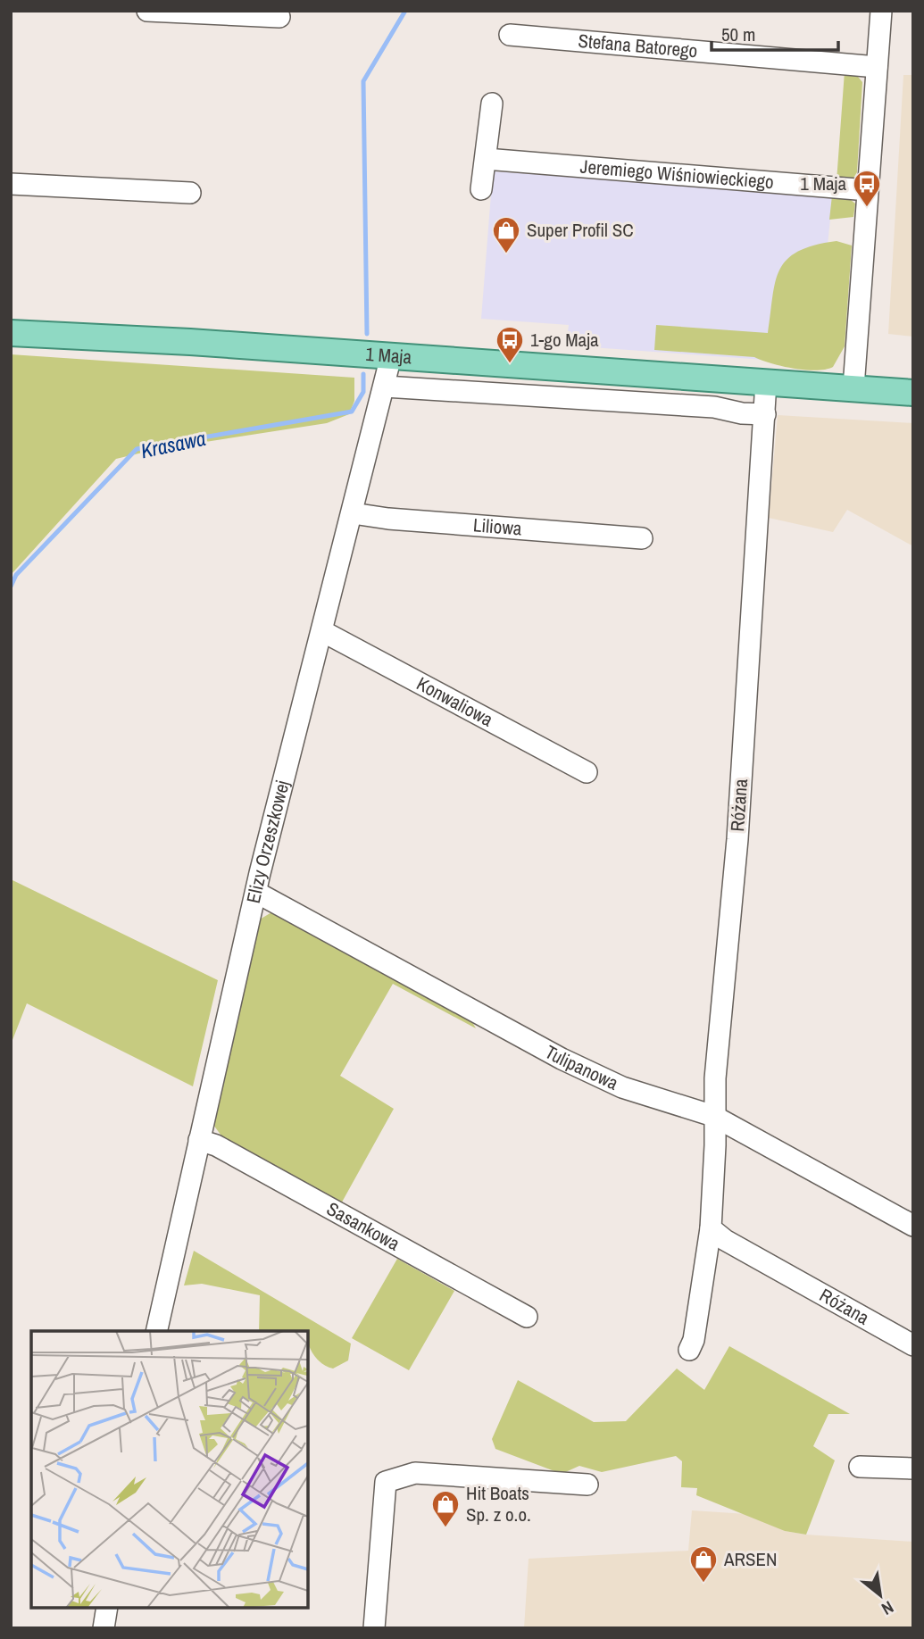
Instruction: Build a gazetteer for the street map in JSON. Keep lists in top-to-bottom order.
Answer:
{
  "streets": {
    "main road": ["1 Maja"],
    "street": [
      "Stefana Batorego",
      "Jeremiego Wiśniowieckiego",
      "Liliowa",
      "Konwaliowa",
      "Różana",
      "Elizy Orzeszkowej",
      "Tulipanowa",
      "Sasankowa"
    ]
  },
  "crossings": [
    ["1 Maja", "Różana"],
    ["1 Maja", "Elizy Orzeszkowej"],
    ["Liliowa", "Elizy Orzeszkowej"],
    ["Konwaliowa", "Elizy Orzeszkowej"],
    ["Różana", "Tulipanowa"],
    ["Elizy Orzeszkowej", "Tulipanowa"],
    ["Elizy Orzeszkowej", "Sasankowa"]
  ],
  "water": ["Krasawa"],
  "places": {
    "bus stop": ["1 Maja", "1-go Maja"],
    "shop": ["Super Profil SC", "Hit Boats Sp. z o.o.", "ARSEN"]
  },
  "scale_bar": "50 m",
  "north": "bottom right"
}
